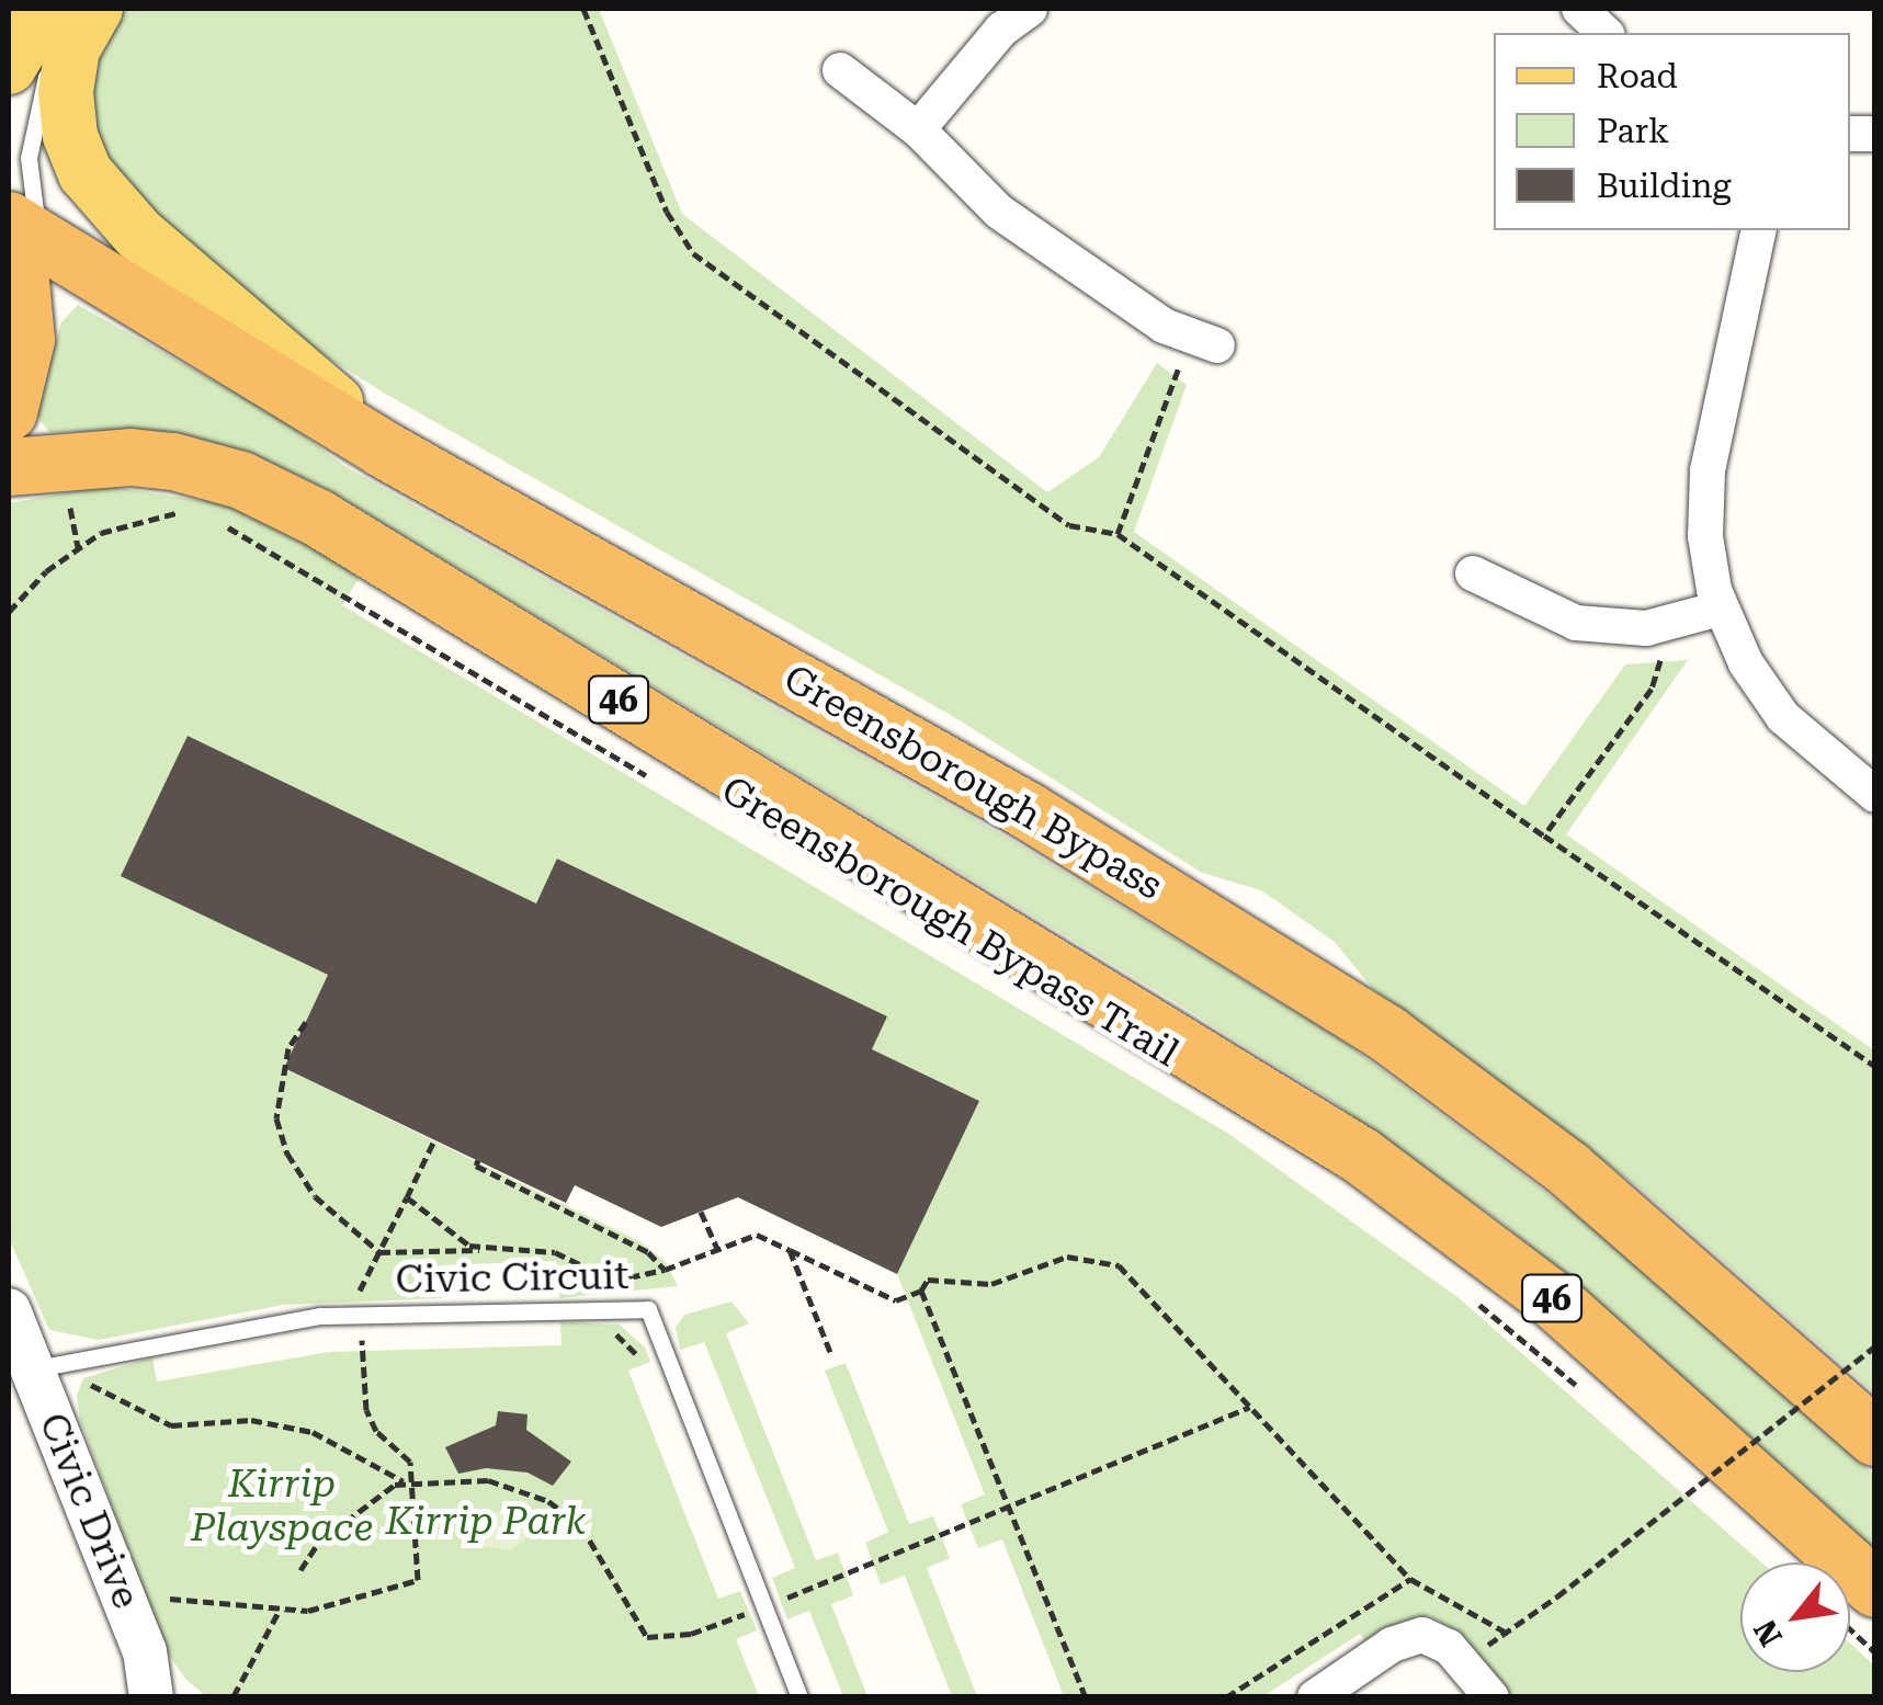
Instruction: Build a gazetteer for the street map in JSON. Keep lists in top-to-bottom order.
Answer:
{
  "streets": {
    "highway": ["46", "Greensborough Bypass"],
    "street": ["Civic Drive"],
    "lane": ["Civic Circuit"],
    "path": ["Greensborough Bypass Trail"]
  },
  "crossings": [
    ["Civic Circuit", "Civic Drive"]
  ],
  "parks": ["Kirrip Playspace", "Kirrip Park"],
  "legend": ["Road", "Park", "Building"],
  "north": "bottom left"
}
